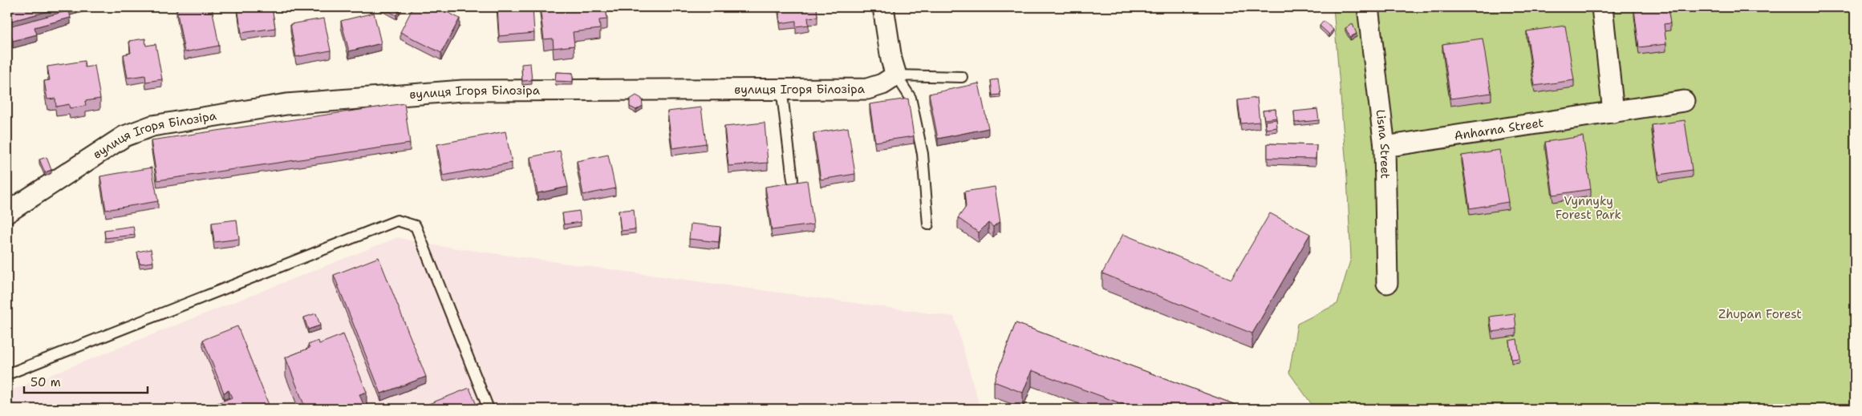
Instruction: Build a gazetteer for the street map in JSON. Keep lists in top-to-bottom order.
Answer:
{
  "streets": {
    "street": ["вулиця Ігоря Білозіра", "Anharna Street", "Lisna Street"]
  },
  "crossings": [
    ["Anharna Street", "Lisna Street"]
  ],
  "parks": ["Vynnyky Forest Park", "Zhupan Forest"],
  "scale_bar": "50 m"
}
